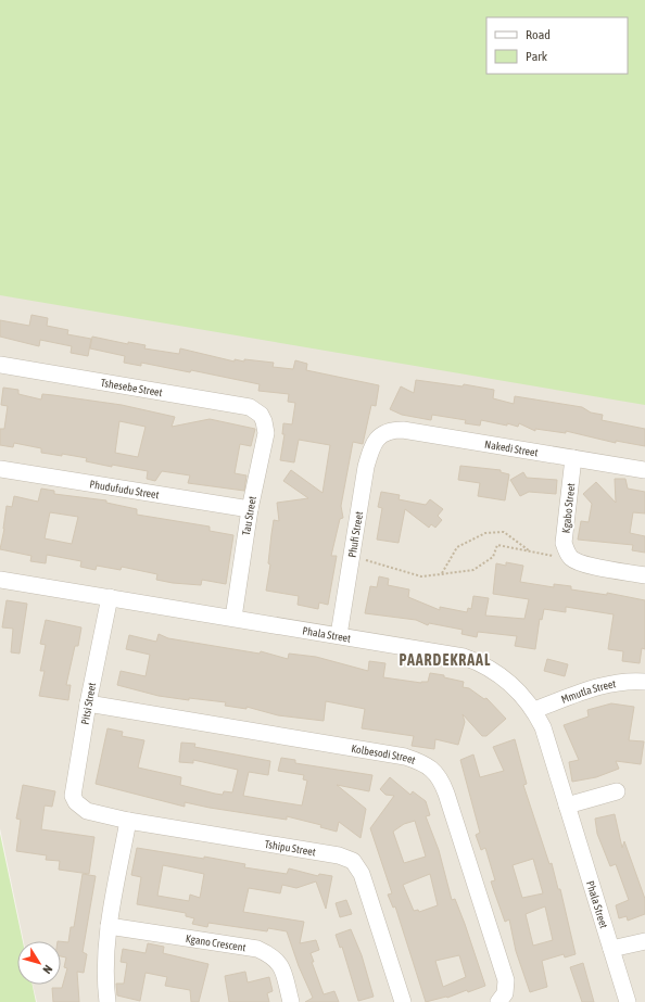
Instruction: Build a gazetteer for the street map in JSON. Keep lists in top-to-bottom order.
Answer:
{
  "streets": {
    "street": [
      "Tshesebe Street",
      "Nakedi Street",
      "Phudufudu Street",
      "Kgabo Street",
      "Tau Street",
      "Phufi Street",
      "Phala Street",
      "Mmutla Street",
      "Pitsi Street",
      "Kolbesodi Street",
      "Tshipu Street",
      "Kgano Crescent"
    ]
  },
  "crossings": [
    ["Tshesebe Street", "Tau Street"],
    ["Nakedi Street", "Kgabo Street"],
    ["Nakedi Street", "Phufi Street"],
    ["Phudufudu Street", "Tau Street"],
    ["Tau Street", "Phala Street"],
    ["Phufi Street", "Phala Street"],
    ["Phala Street", "Mmutla Street"],
    ["Phala Street", "Pitsi Street"],
    ["Pitsi Street", "Kolbesodi Street"],
    ["Pitsi Street", "Tshipu Street"]
  ],
  "districts": ["PAARDEKRAAL"],
  "legend": ["Road", "Park"],
  "north": "bottom right"
}
